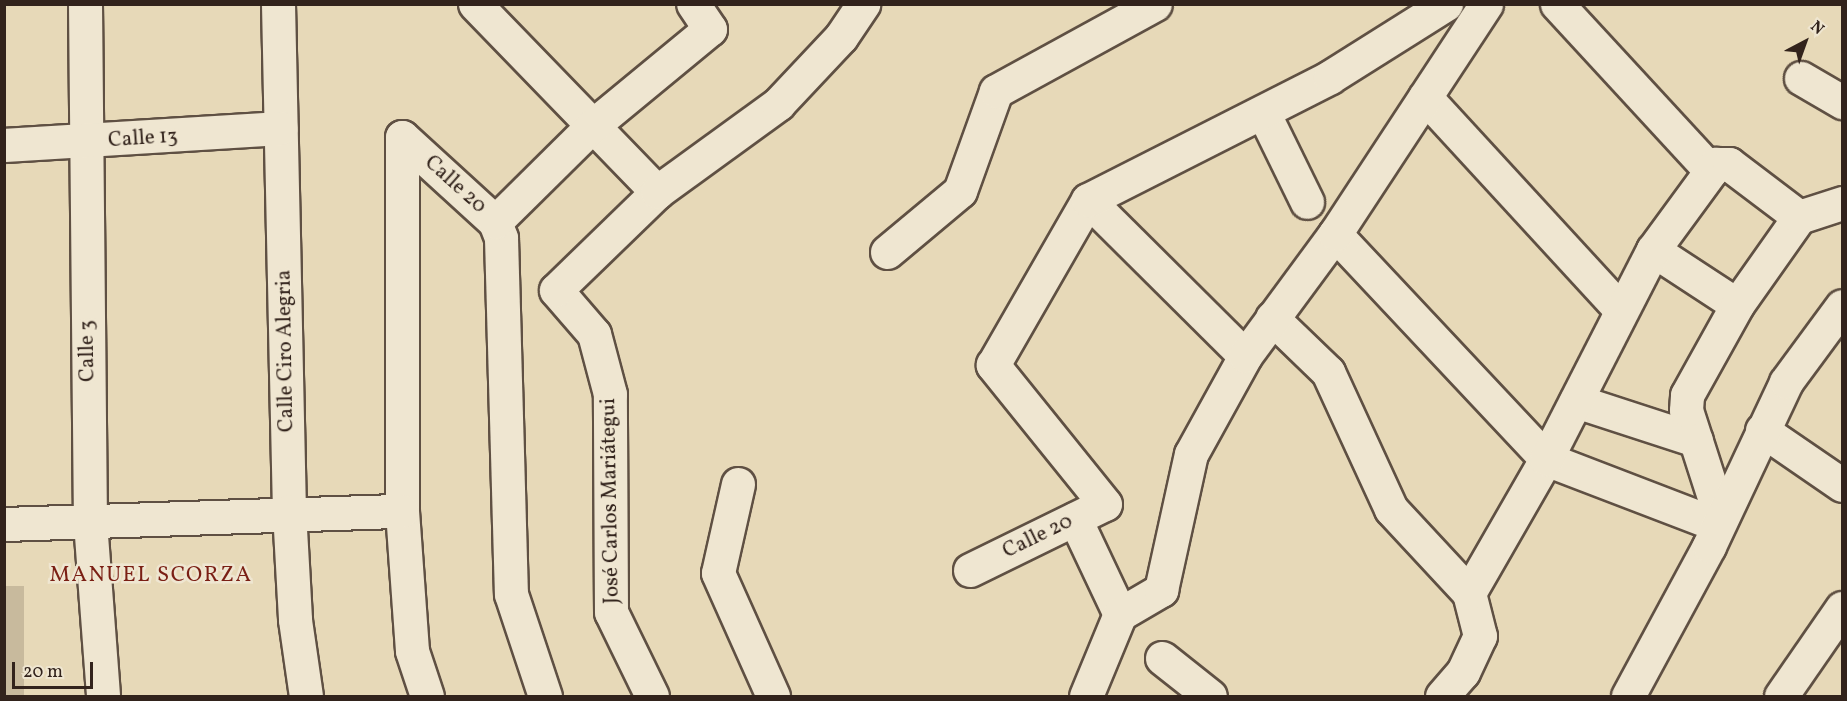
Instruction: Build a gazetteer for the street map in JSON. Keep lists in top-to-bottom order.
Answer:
{
  "streets": {
    "street": [
      "Calle 13",
      "Calle 20",
      "Calle 3",
      "Calle Ciro Alegria",
      "José Carlos Mariátegui"
    ]
  },
  "crossings": [
    ["Calle 13", "Calle 3"],
    ["Calle 13", "Calle Ciro Alegria"]
  ],
  "districts": ["MANUEL SCORZA"],
  "scale_bar": "20 m",
  "north": "top right"
}
